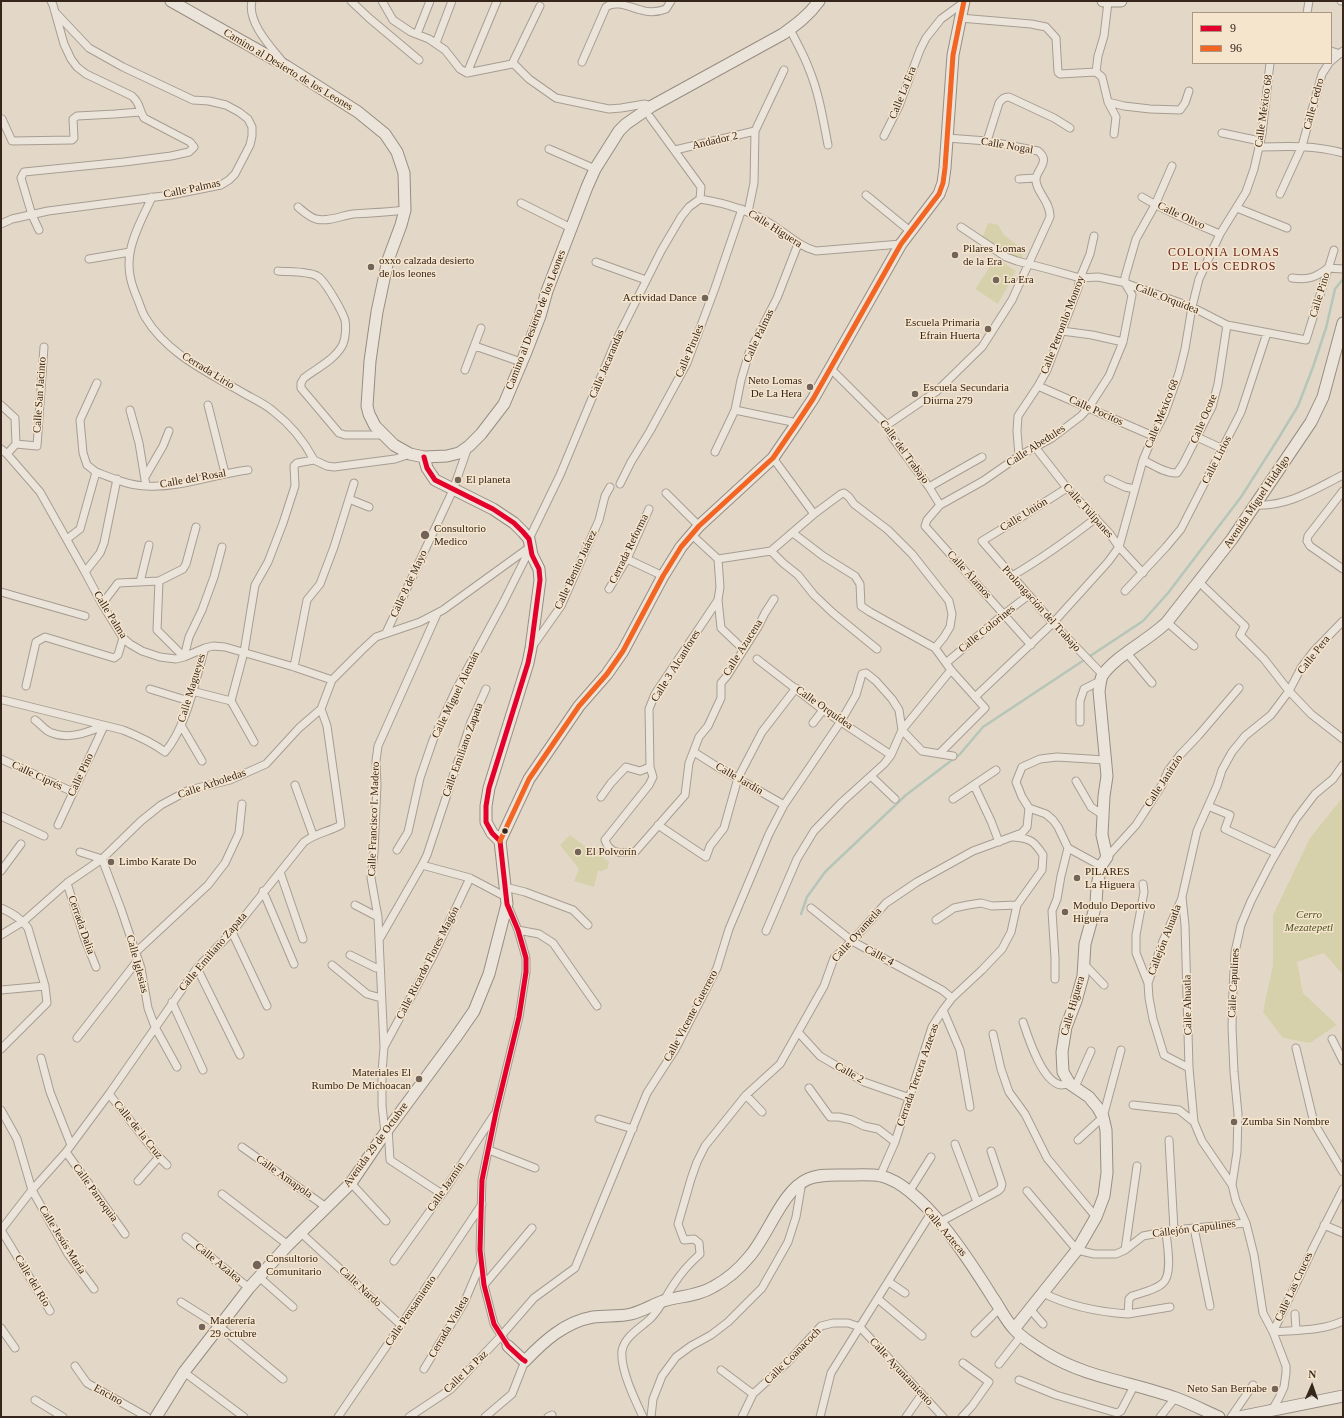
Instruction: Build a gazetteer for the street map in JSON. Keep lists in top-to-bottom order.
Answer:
{
  "streets": {
    "street": [
      "Camino al Desierto de los Leones",
      "Calle La Era",
      "Calle Cedro",
      "Calle México 68",
      "Andador 2",
      "Calle Nogal",
      "Calle Palmas",
      "Calle Olivo",
      "Calle Higuera",
      "Calle Pino",
      "Calle Orquídea",
      "Calle Petronilo Monroy",
      "Calle Pirules",
      "Calle Jacarandas",
      "Cerrada Lirio",
      "Calle San Jacinto",
      "Calle Pocitos",
      "Calle Ocote",
      "Calle Abedules",
      "Calle del Trabajo",
      "Calle Lirios",
      "Calle del Rosal",
      "Avenida Miguel Hidalgo",
      "Calle Tulipanes",
      "Calle Unión",
      "Cerrada Reforma",
      "Calle Benito Juárez",
      "Calle Álamos",
      "Calle 8 de Mayo",
      "Prolongación del Trabajo",
      "Calle Palma",
      "Calle Colorines",
      "Calle Azucena",
      "Calle Pera",
      "Calle 3 Alcanfores",
      "Calle Magueyes",
      "Calle Miguel Alemán",
      "Calle Emiliano Zapata",
      "Calle Ciprés",
      "Calle Jardín",
      "Calle Janitzio",
      "Calle Arboledas",
      "Calle Francisco I. Madero",
      "Cerrada Dalia",
      "Calle Oyametla",
      "Callejón Ahuatla",
      "Calle 4",
      "Calle Ricardo Flores Magón",
      "Calle Iglesias",
      "Calle Capulines",
      "Calle Ahuatla",
      "Calle Vicente Guerrero",
      "Calle 2",
      "Cerrada Tercera Aztecas",
      "Calle de la Cruz",
      "Avenida 29 de Octubre",
      "Calle Amapola",
      "Calle Jazmín",
      "Calle Parroquia",
      "Callejón Capulines",
      "Calle Aztecas",
      "Calle Jesús María",
      "Calle Azalea",
      "Calle del Río",
      "Calle Nardo",
      "Calle Las Cruces",
      "Calle Pensamiento",
      "Cerrada Violeta",
      "Calle Coanacoch",
      "Calle La Paz",
      "Calle Ayuntamiento",
      "Encino"
    ]
  },
  "crossings": [
    ["Camino al Desierto de los Leones", "Calle 8 de Mayo"],
    ["Calle México 68", "Calle Olivo"],
    ["Calle México 68", "Calle Orquídea"],
    ["Calle México 68", "Calle Pocitos"],
    ["Calle México 68", "Calle Ocote"],
    ["Calle México 68", "Calle Tulipanes"],
    ["Calle México 68", "Calle Álamos"],
    ["Calle México 68", "Prolongación del Trabajo"],
    ["Andador 2", "Calle Pirules"],
    ["Calle Palmas", "Calle Higuera"],
    ["Calle Palmas", "Cerrada Lirio"],
    ["Calle Olivo", "Calle Abedules"],
    ["Calle Higuera", "Calle Pirules"],
    ["Calle Higuera", "Calle Jacarandas"],
    ["Calle Higuera", "Prolongación del Trabajo"],
    ["Calle Higuera", "Calle Janitzio"],
    ["Calle Pino", "Calle Orquídea"],
    ["Calle Pino", "Calle Magueyes"],
    ["Calle Pino", "Calle Ciprés"],
    ["Calle Orquídea", "Calle Petronilo Monroy"],
    ["Calle Orquídea", "Calle Ocote"],
    ["Calle Orquídea", "Calle Abedules"],
    ["Calle Orquídea", "Calle Lirios"],
    ["Calle Orquídea", "Calle Vicente Guerrero"],
    ["Calle Petronilo Monroy", "Calle Pocitos"],
    ["Calle Petronilo Monroy", "Calle Abedules"],
    ["Calle Jacarandas", "Calle Miguel Alemán"],
    ["Calle Pocitos", "Calle Abedules"],
    ["Calle Abedules", "Calle del Trabajo"],
    ["Calle Abedules", "Calle Tulipanes"],
    ["Calle Abedules", "Calle Álamos"],
    ["Calle del Trabajo", "Calle Álamos"],
    ["Calle Lirios", "Calle Tulipanes"],
    ["Calle Tulipanes", "Calle Unión"],
    ["Calle Unión", "Prolongación del Trabajo"],
    ["Calle Álamos", "Calle Colorines"],
    ["Prolongación del Trabajo", "Calle Colorines"],
    ["Calle Palma", "Calle Magueyes"],
    ["Calle Palma", "Calle Arboledas"],
    ["Calle Azucena", "Calle 3 Alcanfores"],
    ["Calle Azucena", "Calle Jardín"],
    ["Calle Pera", "Calle Ahuatla"],
    ["Calle Emiliano Zapata", "Calle Arboledas"],
    ["Calle Emiliano Zapata", "Calle Francisco I. Madero"],
    ["Calle Emiliano Zapata", "Calle Iglesias"],
    ["Calle Emiliano Zapata", "Calle de la Cruz"],
    ["Calle Emiliano Zapata", "Calle Parroquia"],
    ["Calle Emiliano Zapata", "Calle Jesús María"],
    ["Calle Emiliano Zapata", "Calle del Río"],
    ["Calle Jardín", "Calle Vicente Guerrero"],
    ["Calle Arboledas", "Cerrada Dalia"],
    ["Calle Arboledas", "Calle Iglesias"],
    ["Calle Francisco I. Madero", "Calle Ricardo Flores Magón"],
    ["Calle Francisco I. Madero", "Avenida 29 de Octubre"],
    ["Calle Francisco I. Madero", "Calle Jazmín"],
    ["Calle Oyametla", "Calle 4"],
    ["Calle Oyametla", "Calle 2"],
    ["Calle Oyametla", "Cerrada Tercera Aztecas"],
    ["Calle Oyametla", "Calle Aztecas"],
    ["Callejón Ahuatla", "Calle Ahuatla"],
    ["Calle 4", "Cerrada Tercera Aztecas"],
    ["Calle Capulines", "Calle Ahuatla"],
    ["Calle Ahuatla", "Callejón Capulines"],
    ["Calle Ahuatla", "Calle Las Cruces"],
    ["Calle Vicente Guerrero", "Calle La Paz"],
    ["Calle 2", "Cerrada Tercera Aztecas"],
    ["Cerrada Tercera Aztecas", "Calle Aztecas"],
    ["Avenida 29 de Octubre", "Calle Amapola"],
    ["Avenida 29 de Octubre", "Calle Azalea"],
    ["Avenida 29 de Octubre", "Calle Nardo"],
    ["Calle Nardo", "Calle Pensamiento"],
    ["Calle Coanacoch", "Calle Ayuntamiento"]
  ],
  "districts": ["COLONIA LOMAS DE LOS CEDROS"],
  "parks": ["Cerro Mezatepetl"],
  "places": [
    "Pilares Lomas de la Era",
    "oxxo calzada desierto de los leones",
    "La Era",
    "Actividad Dance",
    "Escuela Primaria Efrain Huerta",
    "Neto Lomas De La Hera",
    "Escuela Secundaria Diurna 279",
    "El planeta",
    "Consultorio Medico",
    "El Polvorín",
    "Limbo Karate Do",
    "PILARES La Higuera",
    "Modulo Deportivo Higuera",
    "Materiales El Rumbo De Michoacan",
    "Zumba Sin Nombre",
    "Consultorio Comunitario",
    "Maderería 29 octubre",
    "Neto San Bernabe"
  ],
  "lines": ["transit line 96", "transit line 9"],
  "legend": ["9", "96"],
  "north": "top"
}
